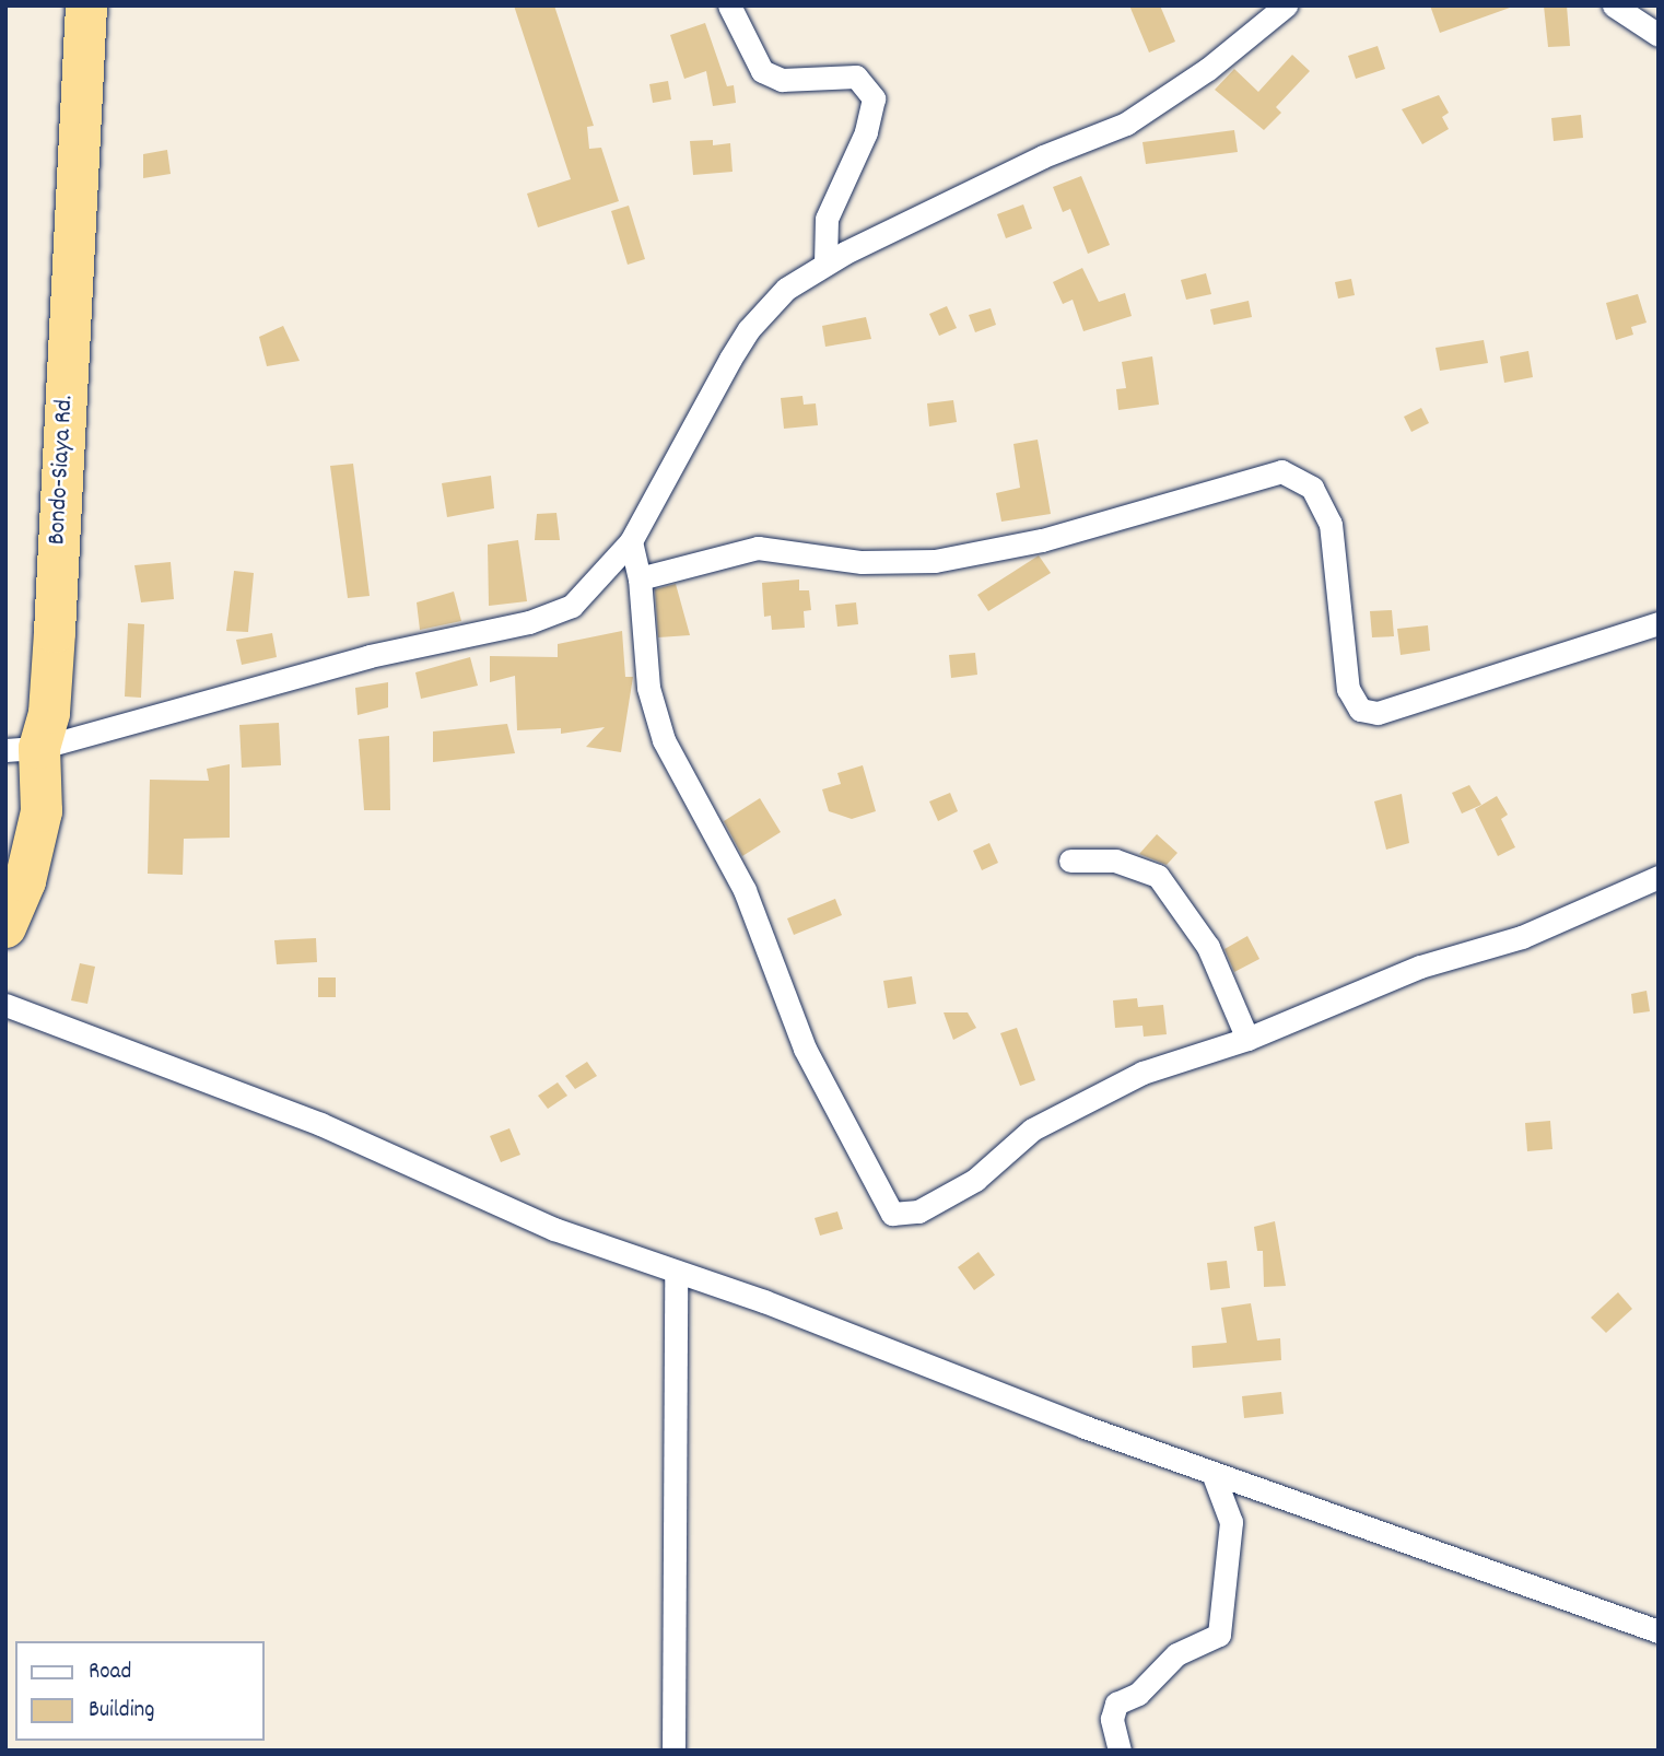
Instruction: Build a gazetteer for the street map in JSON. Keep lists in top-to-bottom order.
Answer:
{
  "streets": {
    "highway": ["Bondo-Siaya Rd."]
  },
  "legend": ["Road", "Building"]
}
